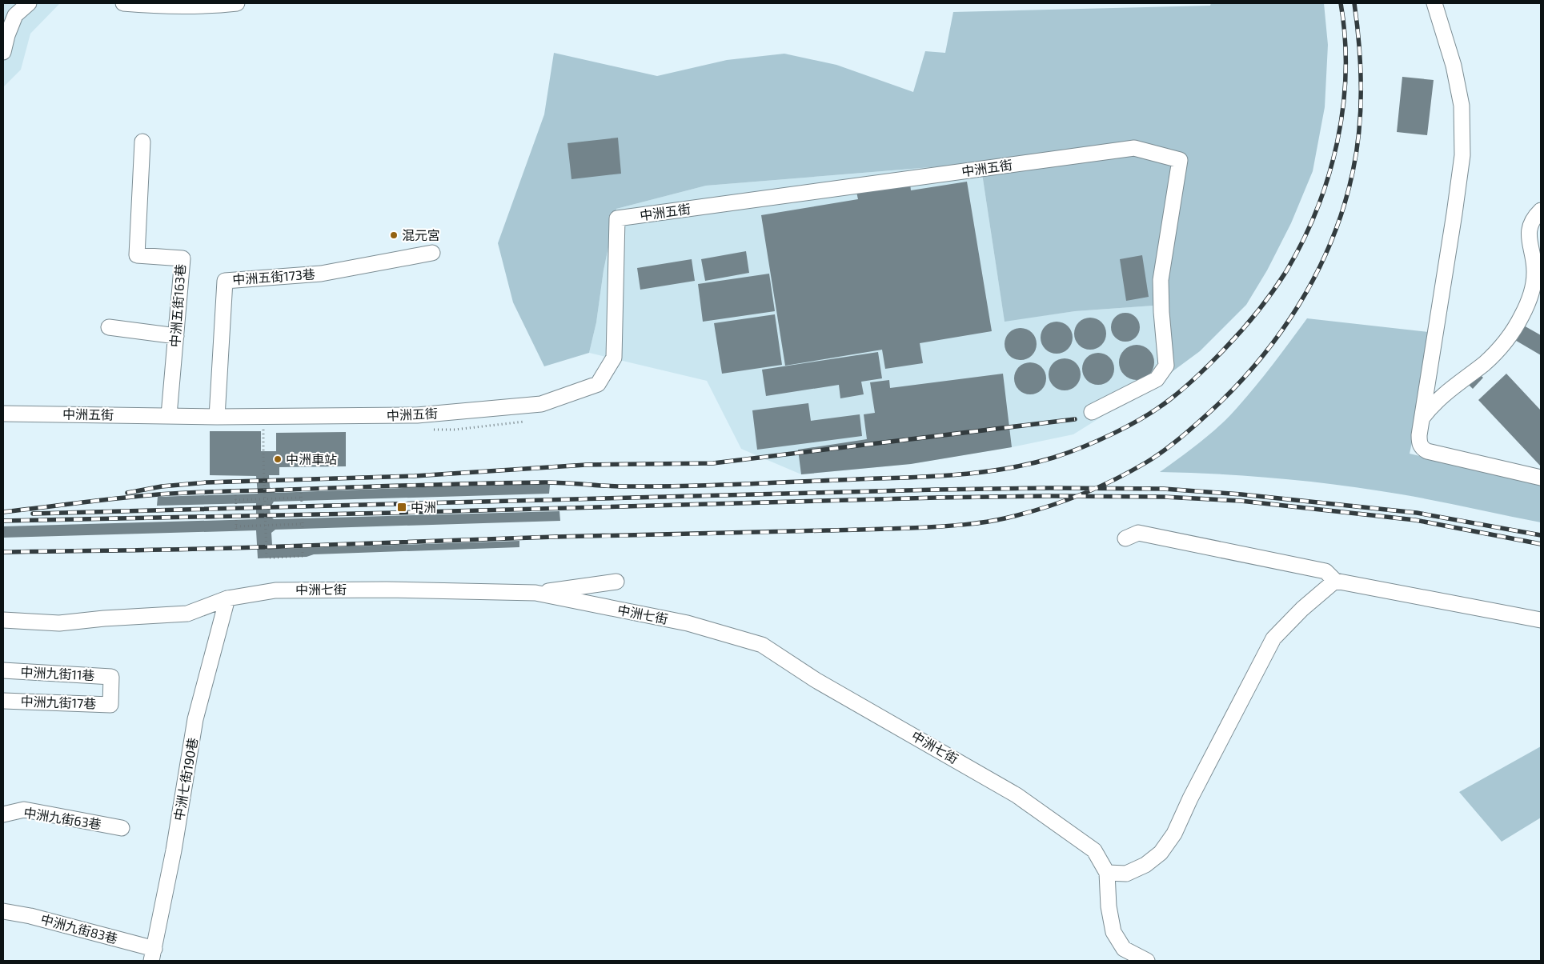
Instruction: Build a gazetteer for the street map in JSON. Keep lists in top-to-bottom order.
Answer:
{
  "streets": {
    "street": [
      "中洲五街",
      "中洲五街173巷",
      "中洲五街163巷",
      "中洲七街",
      "中洲九街11巷",
      "中洲九街17巷",
      "中洲七街190巷",
      "中洲九街63巷",
      "中洲九街83巷"
    ]
  },
  "crossings": [
    ["中洲五街", "中洲五街173巷"],
    ["中洲五街", "中洲五街163巷"],
    ["中洲七街", "中洲七街190巷"],
    ["中洲九街11巷", "中洲九街17巷"],
    ["中洲七街190巷", "中洲九街83巷"]
  ],
  "places": {
    "other": ["混元宮", "中洲車站"],
    "transit": ["中洲"]
  }
}
